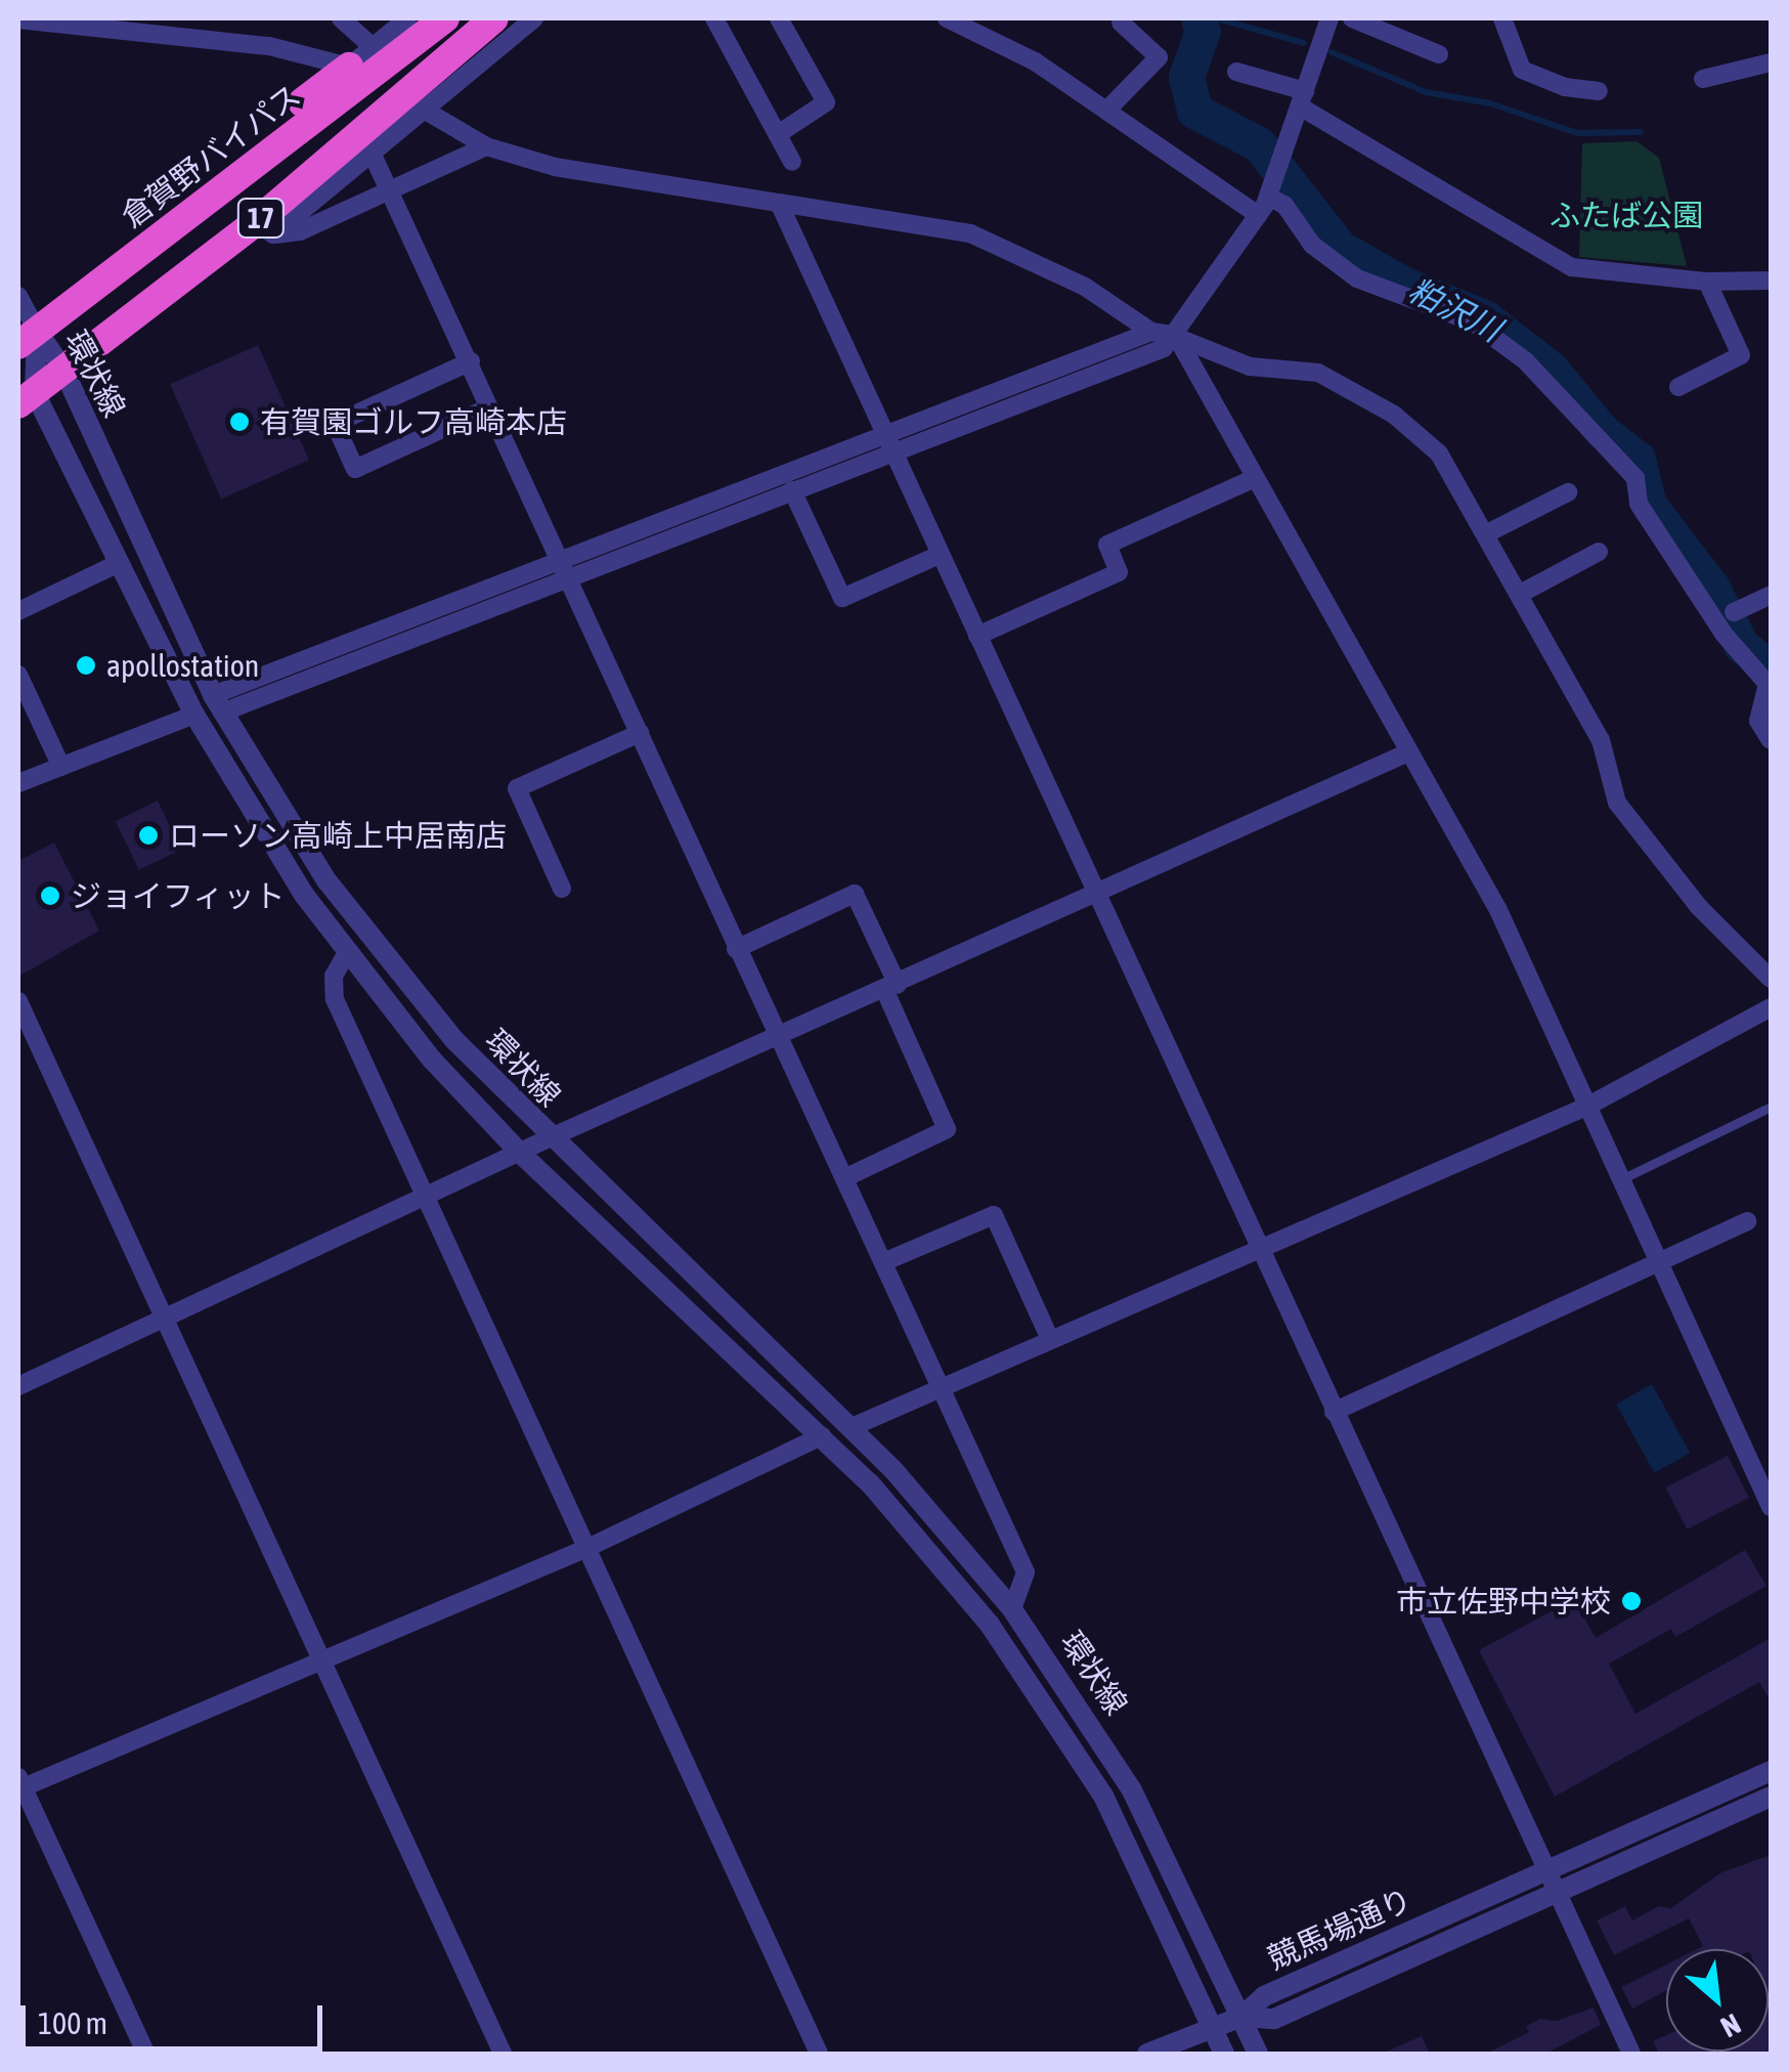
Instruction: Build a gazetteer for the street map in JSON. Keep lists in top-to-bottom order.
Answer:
{
  "streets": {
    "highway": ["倉賀野バイパス", "17"],
    "street": ["環状線", "競馬場通り"]
  },
  "crossings": [
    ["倉賀野バイパス", "環状線"],
    ["17", "環状線"],
    ["環状線", "競馬場通り"]
  ],
  "water": ["粕沢川"],
  "parks": ["ふたば公園"],
  "places": [
    "有賀園ゴルフ高崎本店",
    "apollostation",
    "ローソン高崎上中居南店",
    "ジョイフィット",
    "市立佐野中学校"
  ],
  "scale_bar": "100 m",
  "north": "bottom right"
}
